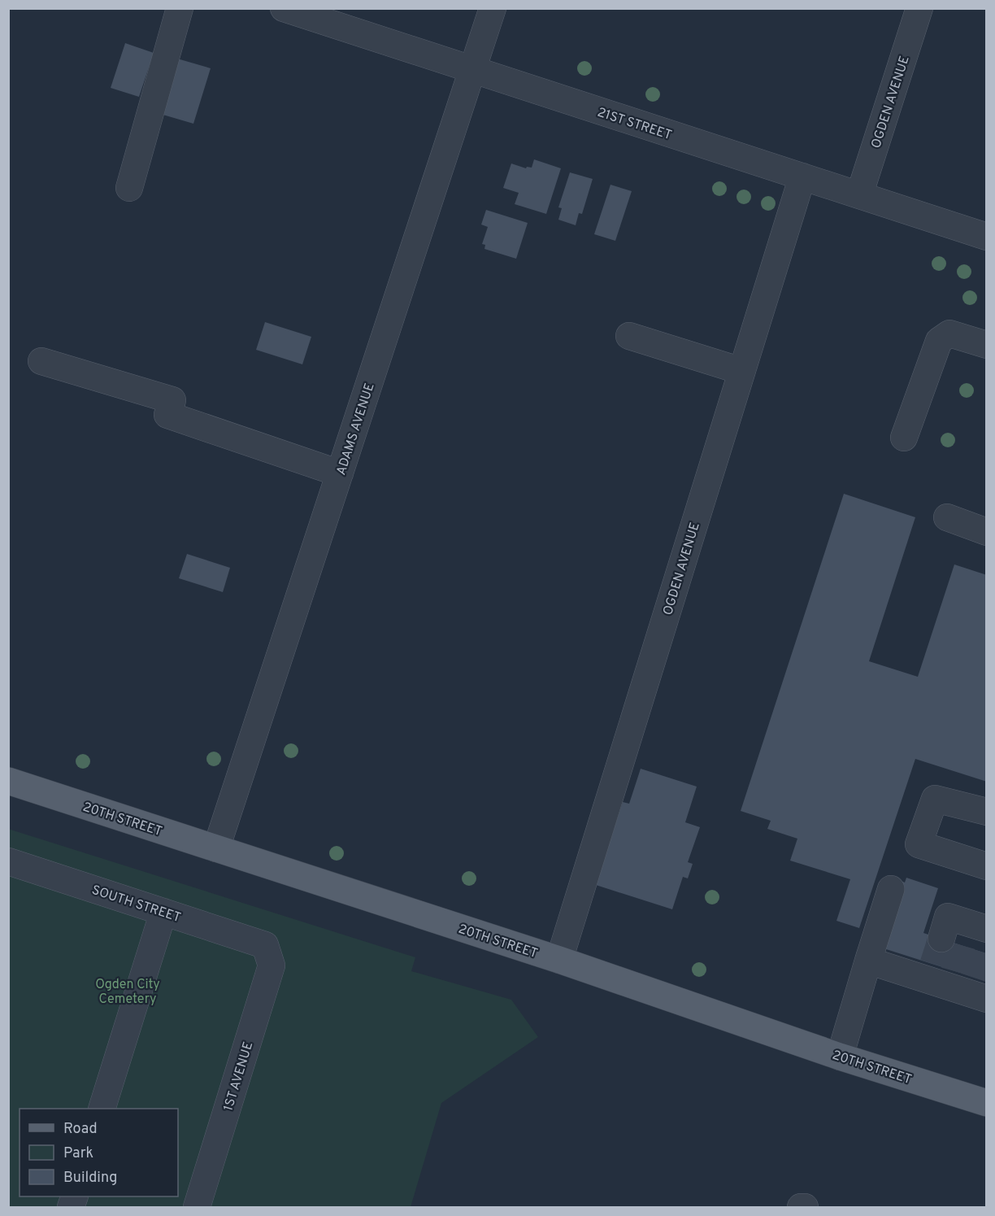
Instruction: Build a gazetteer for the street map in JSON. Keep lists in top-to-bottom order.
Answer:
{
  "streets": {
    "main road": ["20TH STREET"],
    "street": [
      "OGDEN AVENUE",
      "21ST STREET",
      "ADAMS AVENUE",
      "SOUTH STREET",
      "1ST AVENUE"
    ]
  },
  "crossings": [
    ["OGDEN AVENUE", "21ST STREET"],
    ["OGDEN AVENUE", "20TH STREET"],
    ["21ST STREET", "ADAMS AVENUE"],
    ["ADAMS AVENUE", "20TH STREET"],
    ["SOUTH STREET", "1ST AVENUE"]
  ],
  "parks": ["Ogden City Cemetery"],
  "legend": ["Road", "Park", "Building"]
}
